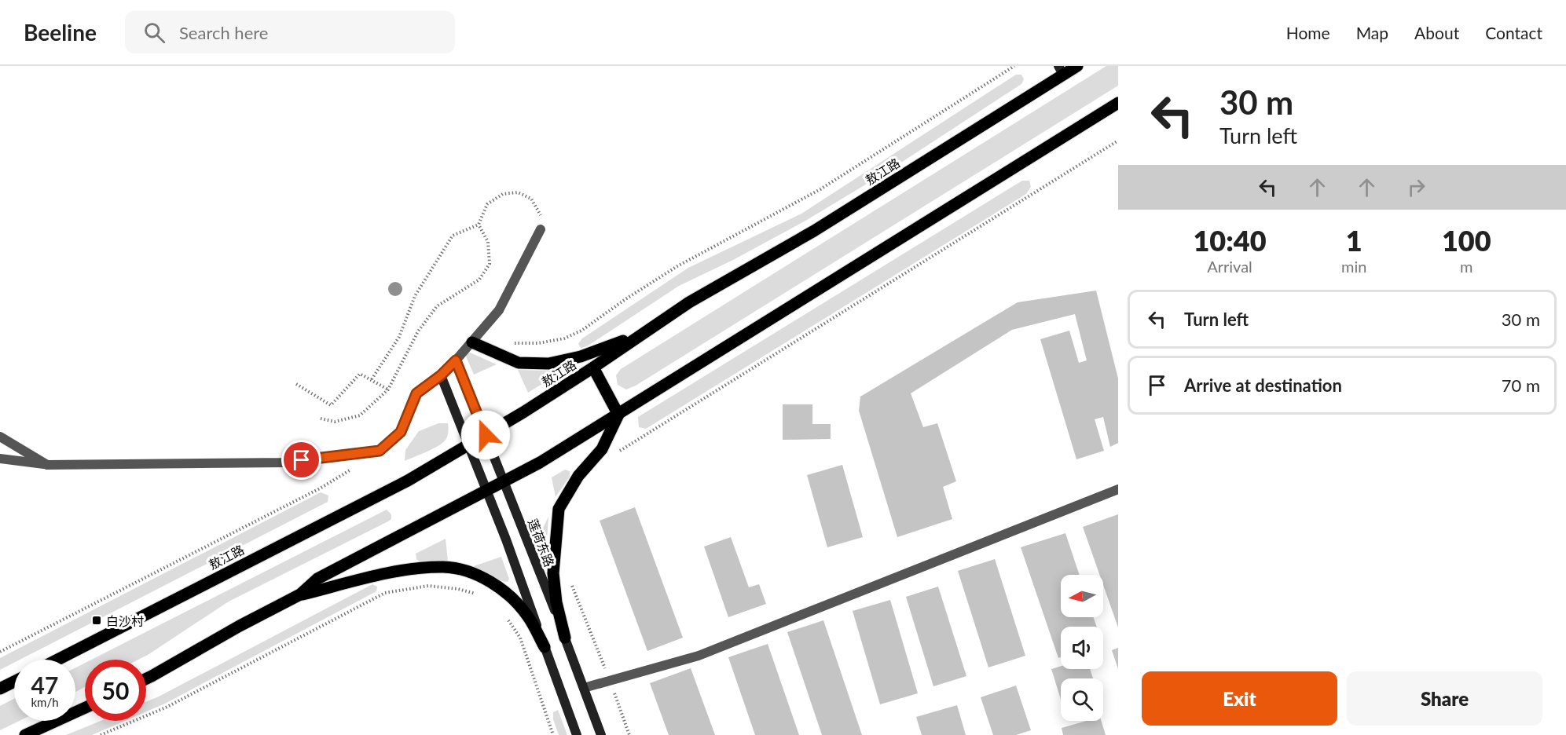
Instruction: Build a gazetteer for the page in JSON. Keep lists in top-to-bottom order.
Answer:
{
  "streets": {
    "main road": ["敖江路", "莲荷东路"]
  },
  "crossings": [
    ["敖江路", "莲荷东路"]
  ],
  "places": {
    "transit": ["白沙村"]
  },
  "north": "left",
  "page": {
    "header": "Beeline",
    "search": "Search here",
    "nav": [
      "Home",
      "Map",
      "About",
      "Contact"
    ],
    "turn": ["30 m", "Turn left"],
    "eta": [
      "10:40",
      "Arrival",
      "1",
      "min",
      "100",
      "m"
    ],
    "list": [
      {
        "name": "Turn left",
        "value": "30 m"
      },
      {
        "name": "Arrive at destination",
        "value": "70 m"
      }
    ],
    "speed": "47 km/h",
    "limit": "50",
    "buttons": ["Exit", "Share"]
  }
}
